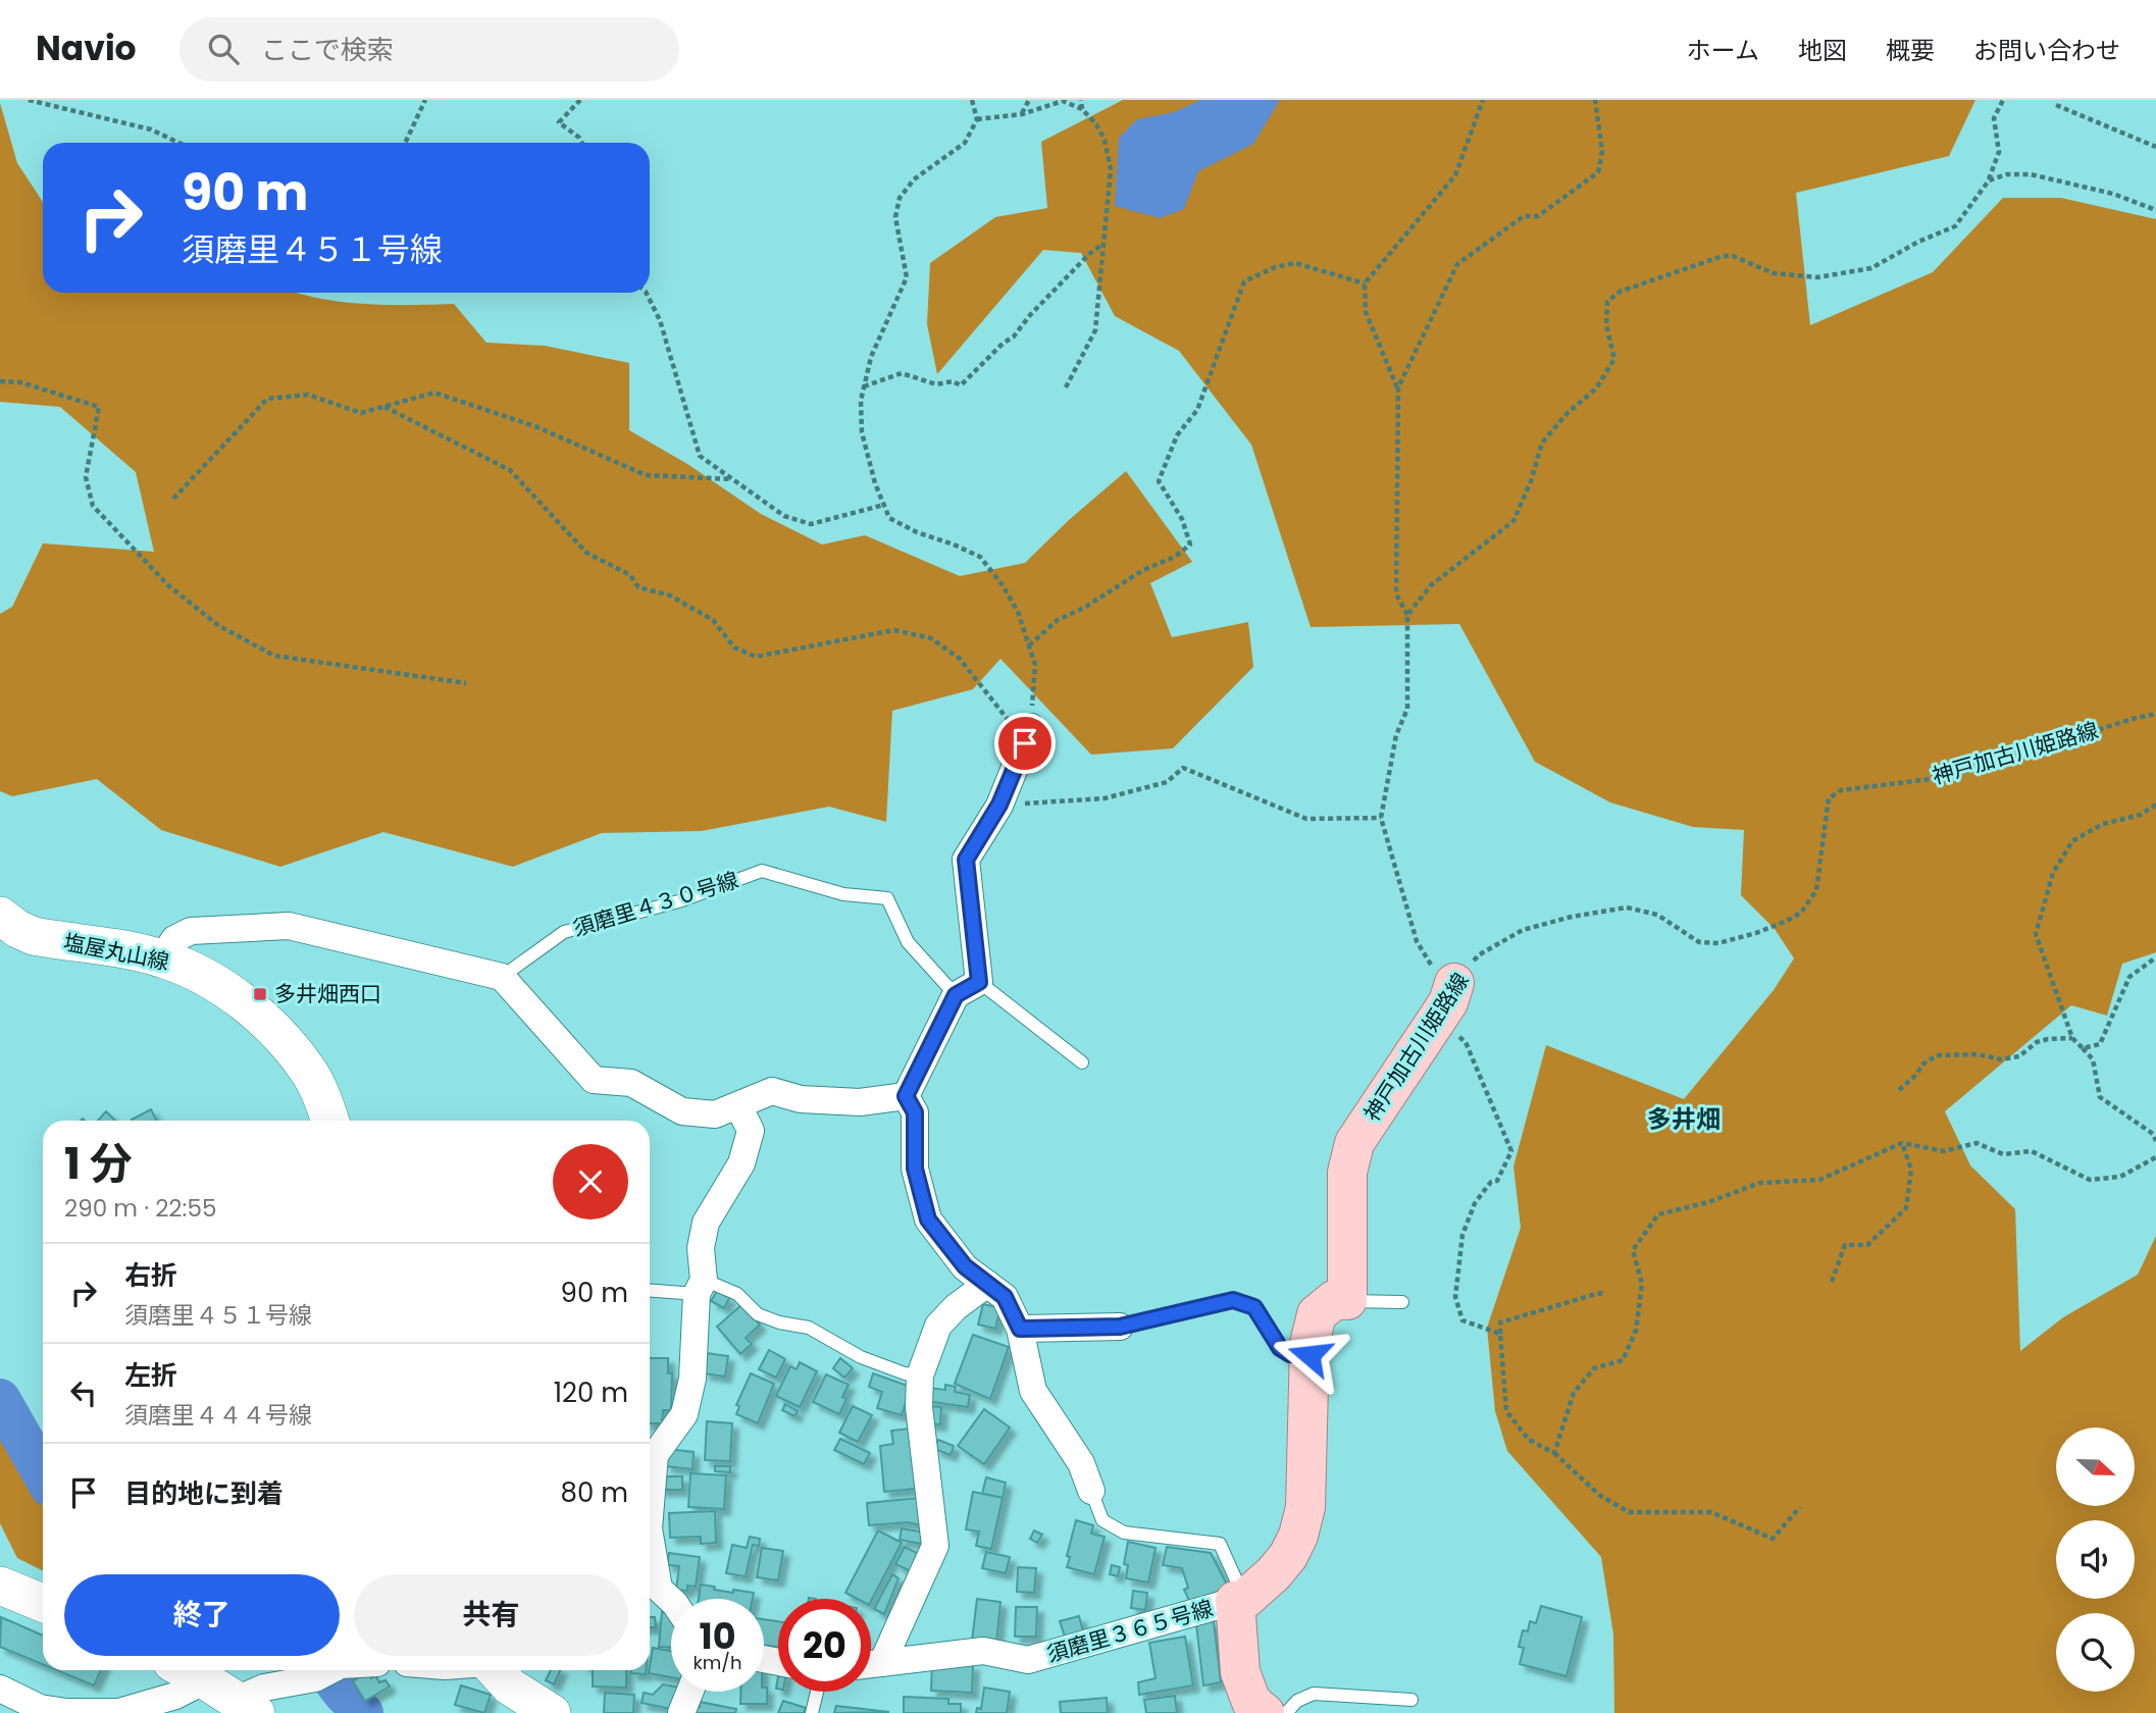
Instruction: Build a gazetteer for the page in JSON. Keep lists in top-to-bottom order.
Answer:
{
  "streets": {
    "main road": ["神戸加古川姫路線"],
    "street": ["塩屋丸山線", "須磨里３６５号線"],
    "lane": ["須磨里４３０号線"]
  },
  "districts": ["多井畑"],
  "places": {
    "transit": ["多井畑西口"]
  },
  "north": "right",
  "page": {
    "header": "Navio",
    "search": "ここで検索",
    "nav": [
      "ホーム",
      "地図",
      "概要",
      "お問い合わせ"
    ],
    "turn": ["90 m", "須磨里４５１号線"],
    "heading": ["1 分", "290 m · 22:55"],
    "list": [
      {
        "name": "右折",
        "note": "須磨里４５１号線",
        "value": "90 m"
      },
      {
        "name": "左折",
        "note": "須磨里４４４号線",
        "value": "120 m"
      },
      {
        "name": "目的地に到着",
        "value": "80 m"
      }
    ],
    "buttons": ["終了", "共有"],
    "speed": "10 km/h",
    "limit": "20"
  }
}
